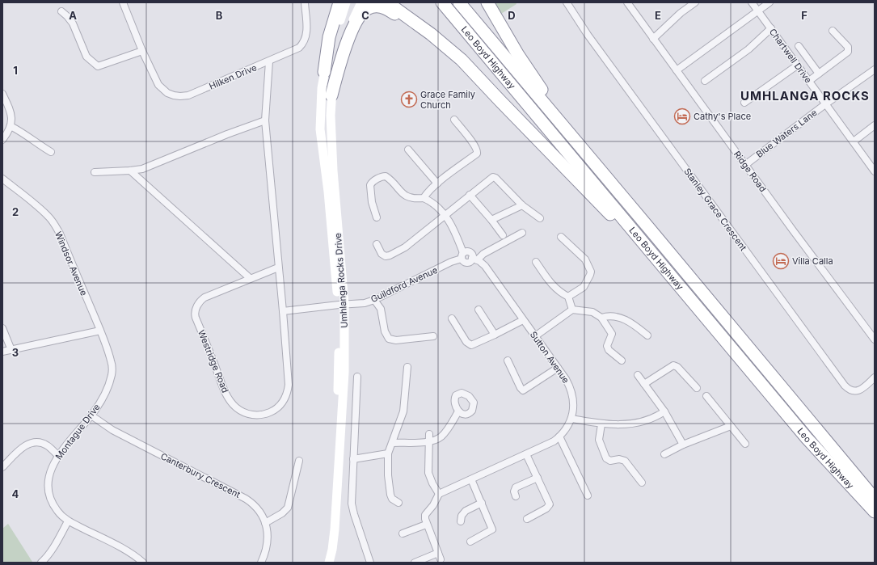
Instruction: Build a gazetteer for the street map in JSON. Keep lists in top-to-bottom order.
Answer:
{
  "streets": {
    "highway": ["Leo Boyd Highway"],
    "main road": ["Umhlanga Rocks Drive"],
    "street": [
      "Chartwell Drive",
      "Hilken Drive",
      "Blue Waters Lane",
      "Ridge Road",
      "Stanley Grace Crescent",
      "Windsor Avenue",
      "Guildford Avenue",
      "Sutton Avenue",
      "Westridge Road",
      "Montague Drive",
      "Canterbury Crescent"
    ]
  },
  "crossings": [
    ["Chartwell Drive", "Blue Waters Lane"],
    ["Hilken Drive", "Westridge Road"],
    ["Blue Waters Lane", "Ridge Road"],
    ["Windsor Avenue", "Montague Drive"],
    ["Umhlanga Rocks Drive", "Guildford Avenue"],
    ["Guildford Avenue", "Sutton Avenue"],
    ["Montague Drive", "Canterbury Crescent"]
  ],
  "districts": ["UMHLANGA ROCKS"],
  "places": {
    "church": ["Grace Family Church"],
    "hotel": ["Cathy's Place", "Villa Calla"]
  },
  "grid": {
    "columns": [
      "A",
      "B",
      "C",
      "D",
      "E",
      "F"
    ],
    "rows": [
      "1",
      "2",
      "3",
      "4"
    ]
  }
}
